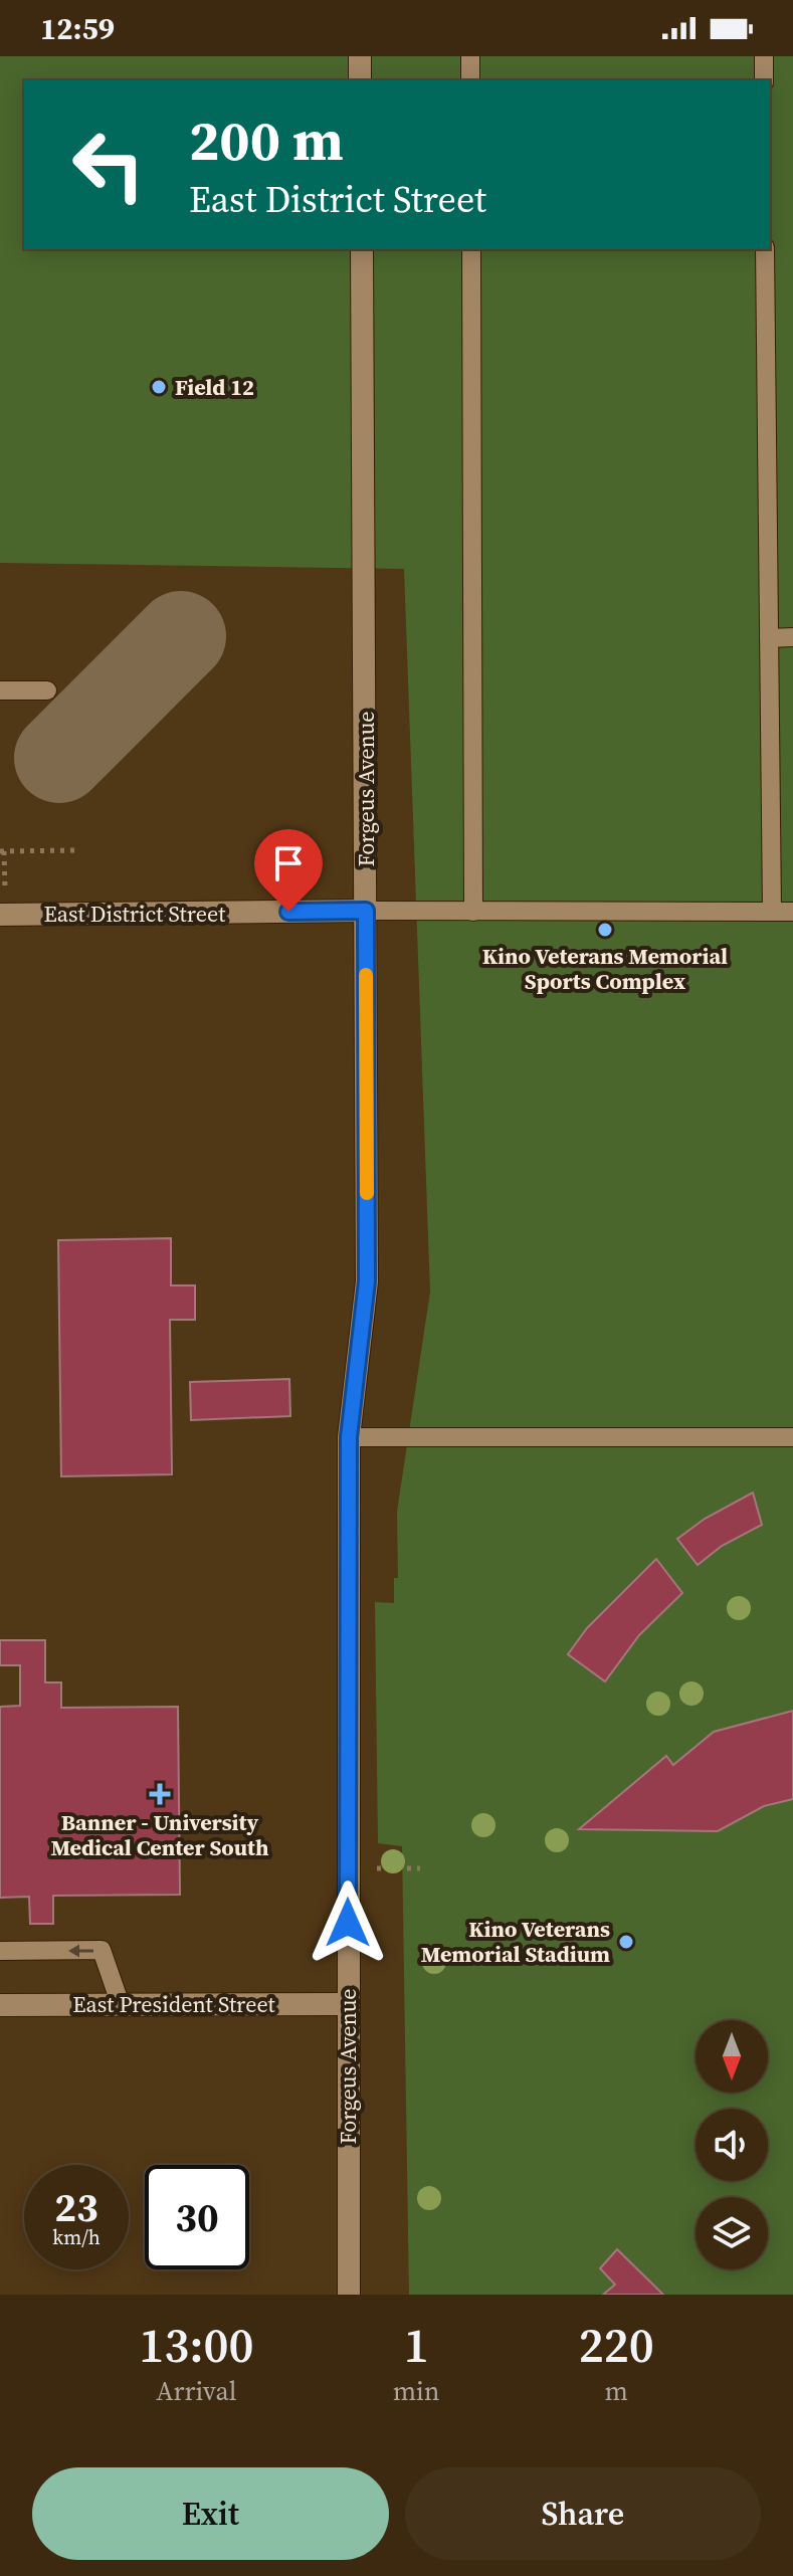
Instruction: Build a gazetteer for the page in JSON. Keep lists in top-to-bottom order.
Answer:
{
  "streets": {
    "street": ["Forgeus Avenue", "East District Street", "East President Street"]
  },
  "crossings": [
    ["Forgeus Avenue", "East District Street"],
    ["Forgeus Avenue", "East President Street"]
  ],
  "places": {
    "other": ["Field 12", "Kino Veterans Memorial Sports Complex", "Kino Veterans Memorial Stadium"],
    "health": ["Banner - University Medical Center South"]
  },
  "north": "bottom",
  "page": {
    "status": "12:59",
    "turn": ["200 m", "East District Street"],
    "speed": "23 km/h",
    "limit": "30",
    "eta": [
      "13:00",
      "Arrival",
      "1",
      "min",
      "220",
      "m"
    ],
    "buttons": ["Exit", "Share"]
  }
}
